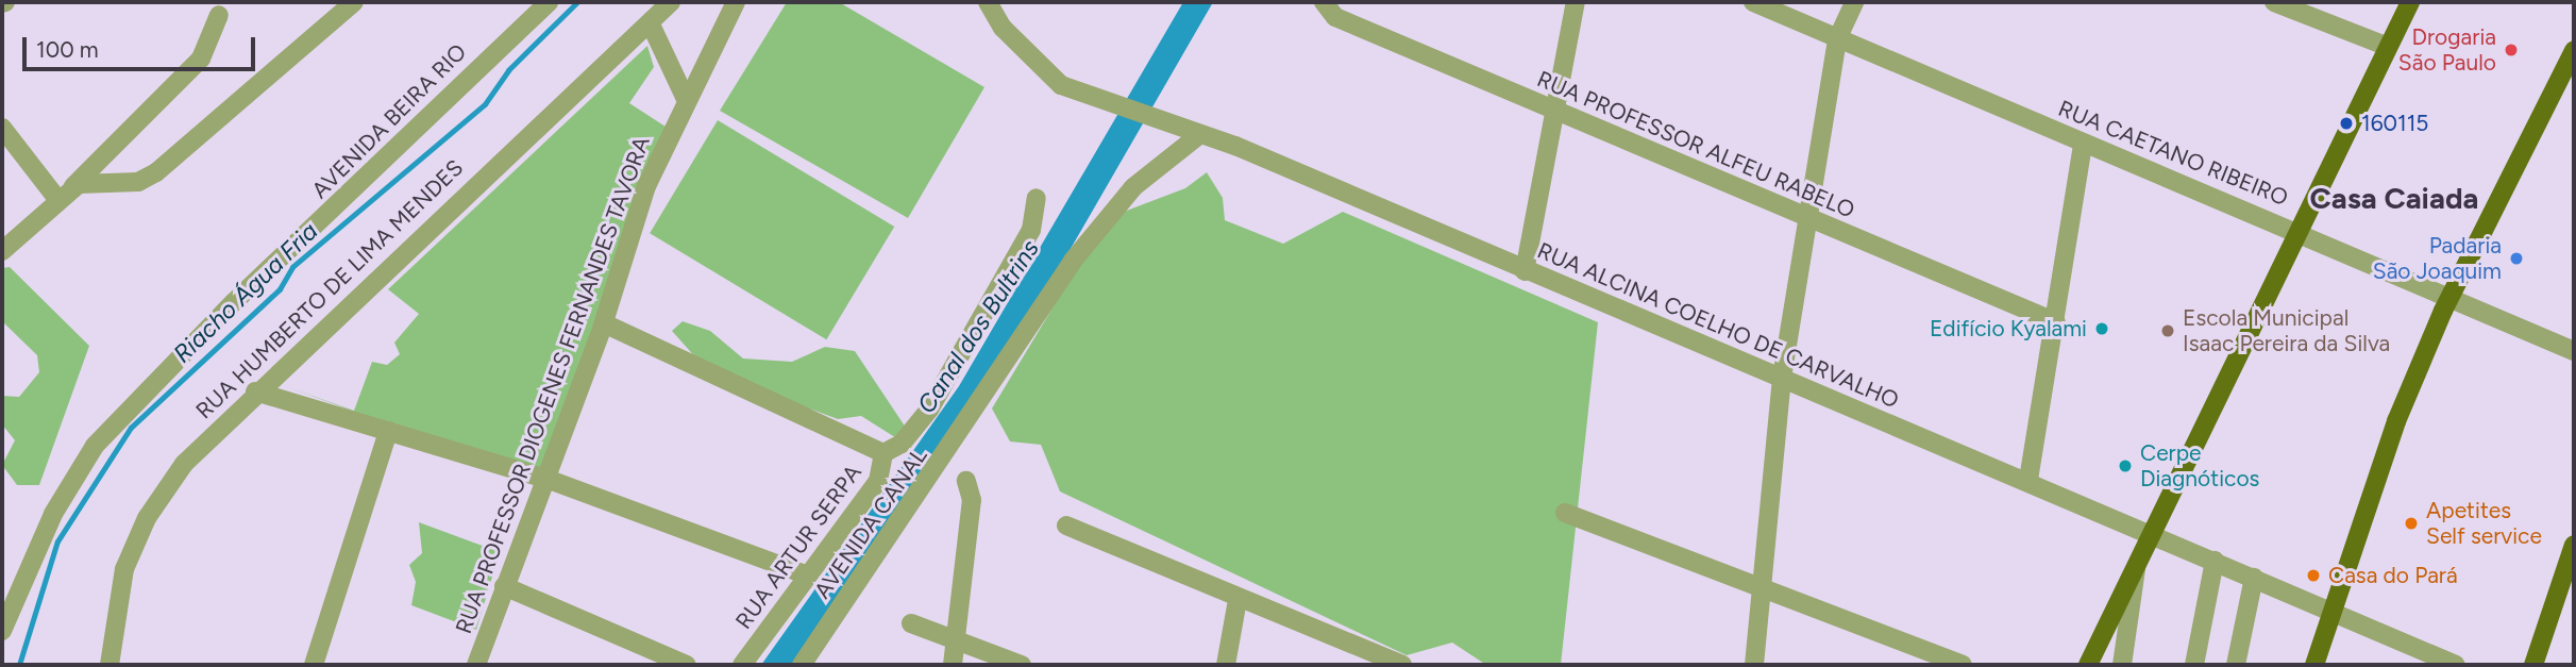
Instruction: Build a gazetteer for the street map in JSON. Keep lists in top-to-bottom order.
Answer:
{
  "streets": {
    "street": [
      "AVENIDA BEIRA RIO",
      "RUA PROFESSOR ALFEU RABELO",
      "RUA CAETANO RIBEIRO",
      "RUA HUMBERTO DE LIMA MENDES",
      "RUA ALCINA COELHO DE CARVALHO",
      "RUA PROFESSOR DIOGENES FERNANDES TAVORA",
      "AVENIDA CANAL",
      "RUA ARTUR SERPA"
    ]
  },
  "crossings": [
    ["RUA ALCINA COELHO DE CARVALHO", "AVENIDA CANAL"]
  ],
  "districts": ["Casa Caiada"],
  "water": ["Riacho Água Fria", "Canal dos Bultrins"],
  "places": [
    "Drogaria São Paulo",
    "160115",
    "Padaria São Joaquim",
    "Edifício Kyalami",
    "Escola Municipal Isaac Pereira da Silva",
    "Cerpe Diagnóticos",
    "Apetites Self service",
    "Casa do Pará"
  ],
  "scale_bar": "100 m"
}
